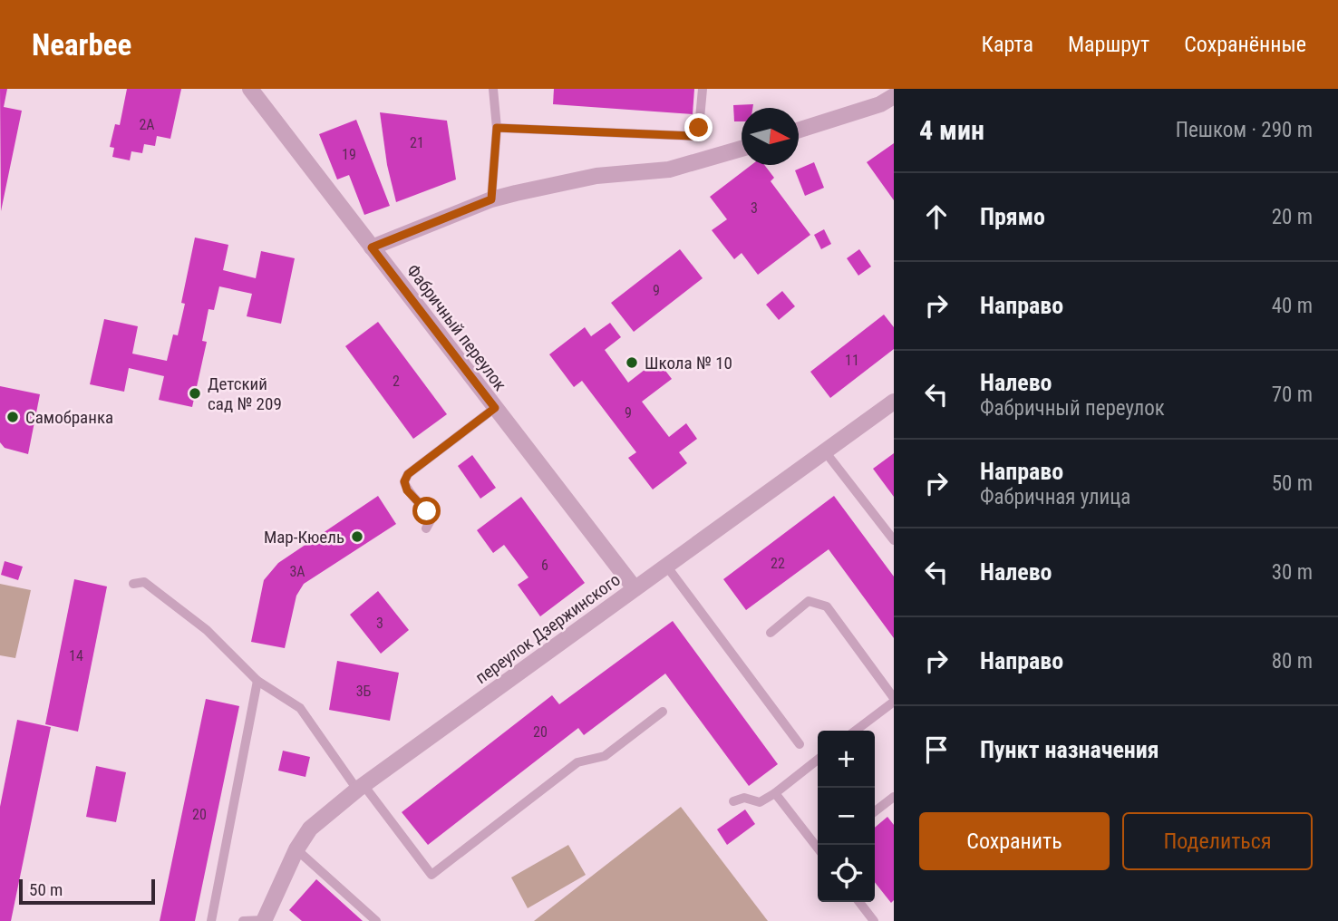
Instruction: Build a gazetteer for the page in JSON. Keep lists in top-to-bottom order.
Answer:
{
  "streets": {
    "street": ["Фабричный переулок", "переулок Дзержинского"]
  },
  "crossings": [
    ["Фабричный переулок", "переулок Дзержинского"]
  ],
  "places": [
    "Школа № 10",
    "Детский сад № 209",
    "Самобранка",
    "Мар-Кюель"
  ],
  "house_numbers": [
    "2А",
    "21",
    "19",
    "3",
    "9",
    "11",
    "2",
    "9",
    "22",
    "6",
    "3А",
    "3",
    "14",
    "3Б",
    "20",
    "20"
  ],
  "scale_bar": "50 m",
  "north": "right",
  "page": {
    "header": "Nearbee",
    "nav": ["Карта", "Маршрут", "Сохранённые"],
    "heading": ["4 мин", "Пешком · 290 m"],
    "list": [
      ["Прямо", "20 m"],
      ["Направо", "40 m"],
      ["Налево", "Фабричный переулок", "70 m"],
      ["Направо", "Фабричная улица", "50 m"],
      ["Налево", "30 m"],
      ["Направо", "80 m"],
      "Пункт назначения"
    ],
    "map_buttons": ["+", "−"],
    "buttons": ["Сохранить", "Поделиться"],
    "scale": "50 m"
  }
}
